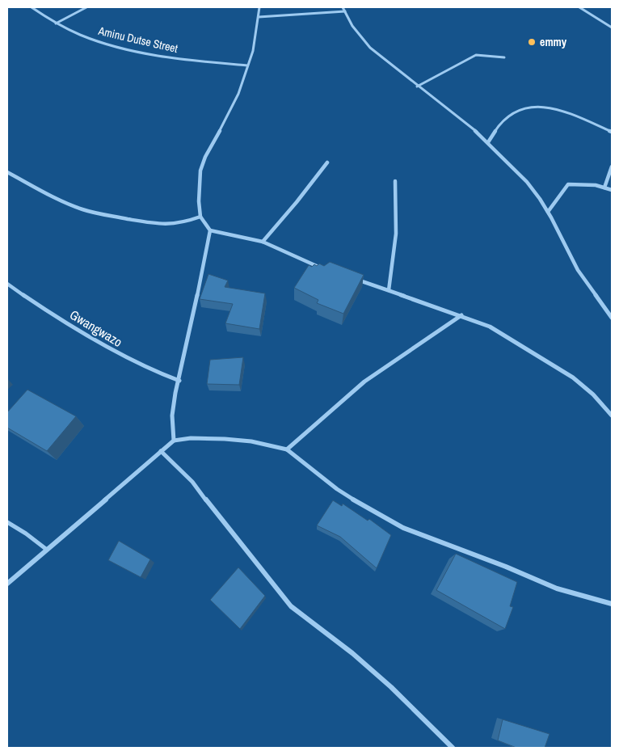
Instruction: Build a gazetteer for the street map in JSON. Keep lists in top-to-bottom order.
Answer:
{
  "streets": {
    "street": ["Aminu Dutse Street", "Gwangwazo"]
  },
  "places": ["emmy"]
}
